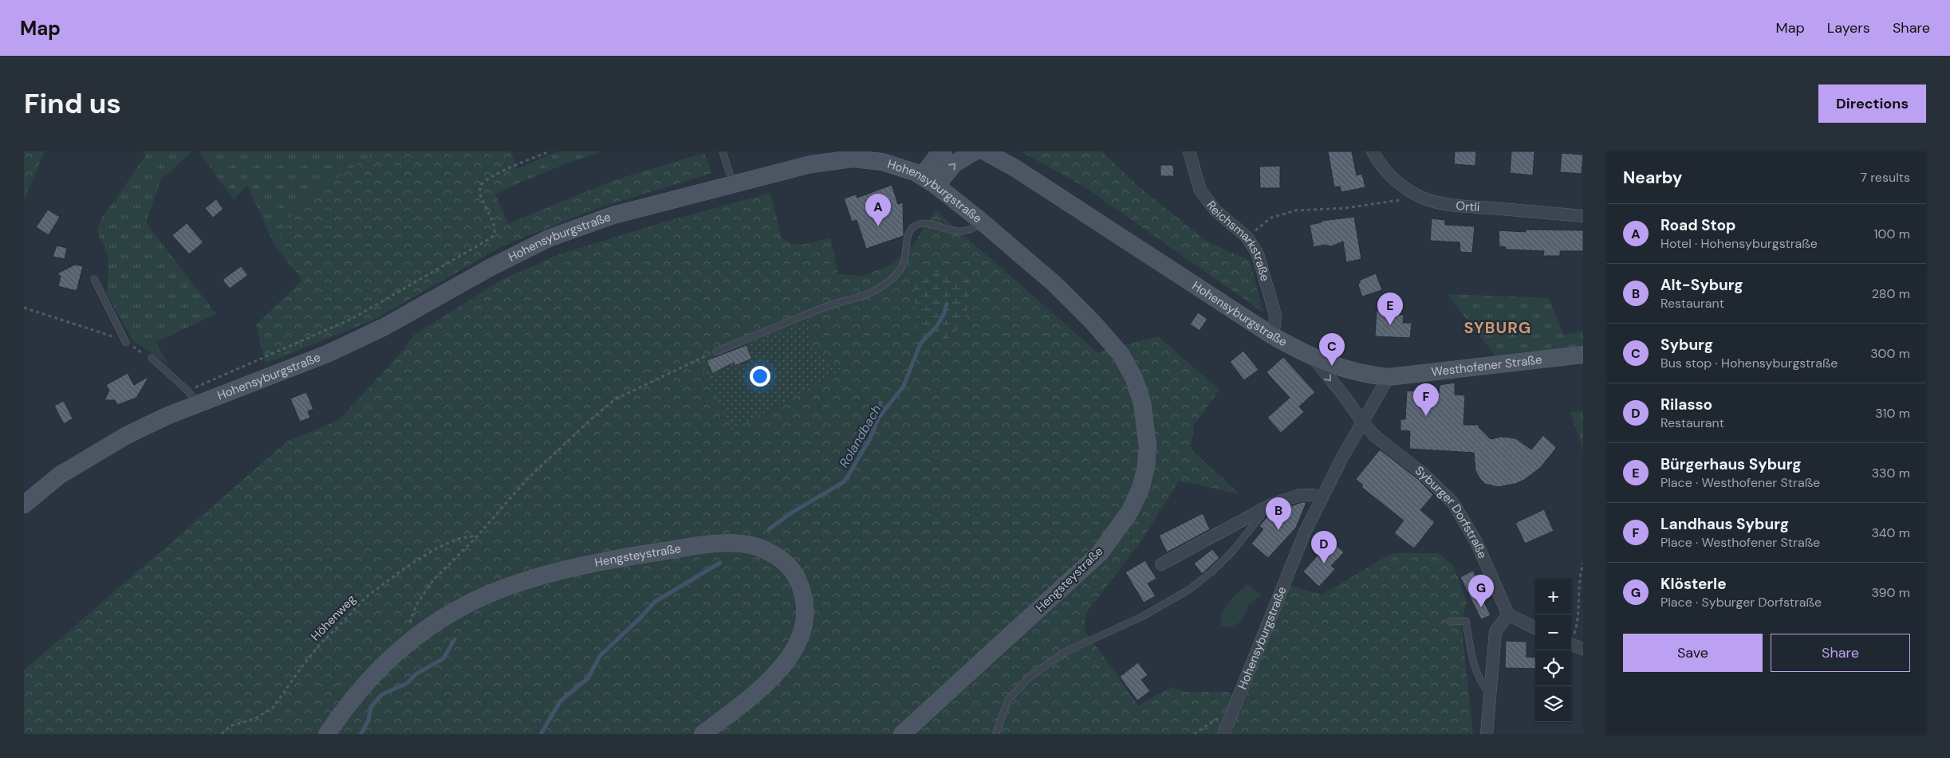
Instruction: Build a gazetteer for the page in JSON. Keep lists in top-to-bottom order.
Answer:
{
  "streets": {
    "main road": ["Hohensyburgstraße", "Westhofener Straße", "Hengsteystraße"],
    "street": ["Ortli", "Reichsmarkstraße", "Syburger Dorfstraße"],
    "path": ["Höhenweg"]
  },
  "crossings": [
    ["Hohensyburgstraße", "Reichsmarkstraße"],
    ["Hohensyburgstraße", "Westhofener Straße"],
    ["Hohensyburgstraße", "Syburger Dorfstraße"],
    ["Hohensyburgstraße", "Hengsteystraße"]
  ],
  "districts": ["SYBURG"],
  "water": ["Rolandbach"],
  "page": {
    "header": "Map",
    "nav": ["Map", "Layers", "Share"],
    "buttons": [
      "Directions",
      ["Save", "Share"]
    ],
    "title": "Find us",
    "heading": ["Nearby", "7 results"],
    "pins": [
      "A",
      "E",
      "C",
      "F",
      "B",
      "D",
      "G"
    ],
    "list": [
      {
        "mark": "A",
        "name": "Road Stop",
        "note": "Hotel · Hohensyburgstraße",
        "value": "100 m"
      },
      {
        "mark": "B",
        "name": "Alt-Syburg",
        "note": "Restaurant",
        "value": "280 m"
      },
      {
        "mark": "C",
        "name": "Syburg",
        "note": "Bus stop · Hohensyburgstraße",
        "value": "300 m"
      },
      {
        "mark": "D",
        "name": "Rilasso",
        "note": "Restaurant",
        "value": "310 m"
      },
      {
        "mark": "E",
        "name": "Bürgerhaus Syburg",
        "note": "Place · Westhofener Straße",
        "value": "330 m"
      },
      {
        "mark": "F",
        "name": "Landhaus Syburg",
        "note": "Place · Westhofener Straße",
        "value": "340 m"
      },
      {
        "mark": "G",
        "name": "Klösterle",
        "note": "Place · Syburger Dorfstraße",
        "value": "390 m"
      }
    ],
    "map_buttons": ["+", "−"]
  }
}
